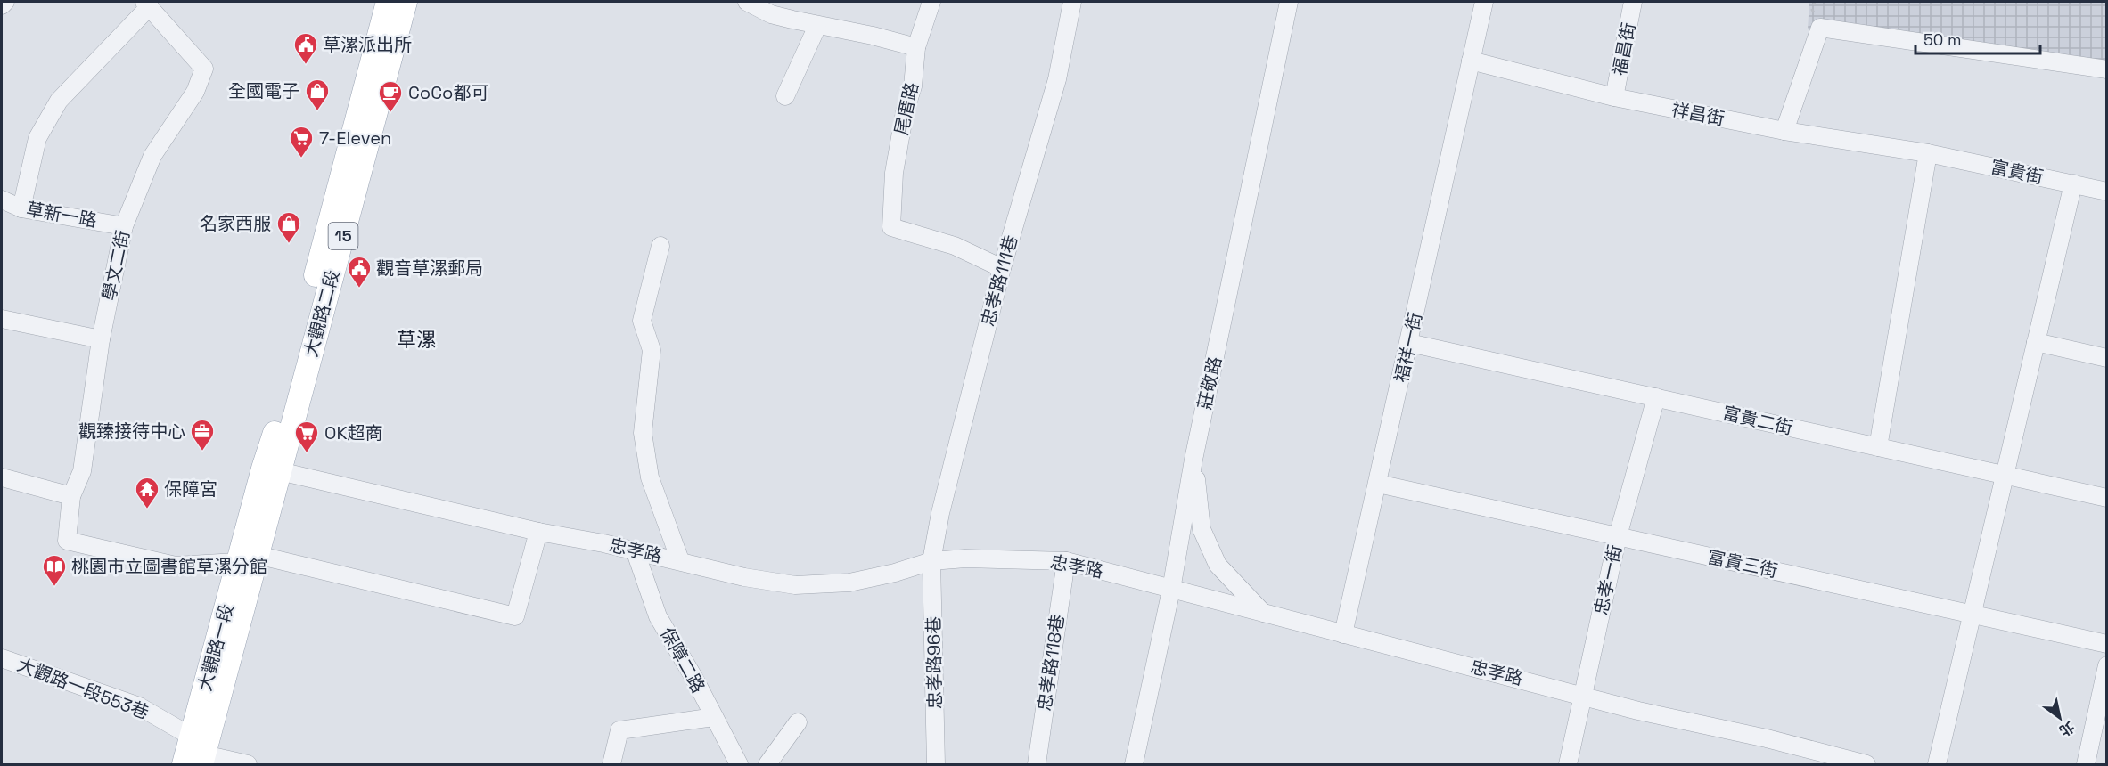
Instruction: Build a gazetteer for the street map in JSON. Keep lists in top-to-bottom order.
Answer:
{
  "streets": {
    "main road": ["15", "大觀路二段", "大觀路一段"],
    "street": [
      "福昌街",
      "尾厝路",
      "祥昌街",
      "富貴街",
      "草新一路",
      "學文二街",
      "忠孝路111巷",
      "福祥一街",
      "莊敬路",
      "富貴二街",
      "忠孝路",
      "富貴三街",
      "忠孝一街",
      "保障二路",
      "忠孝路96巷",
      "忠孝路118巷",
      "大觀路一段553巷"
    ]
  },
  "crossings": [
    ["福昌街", "祥昌街"],
    ["尾厝路", "忠孝路111巷"],
    ["祥昌街", "富貴街"],
    ["祥昌街", "福祥一街"],
    ["草新一路", "學文二街"],
    ["學文二街", "大觀路一段"],
    ["忠孝路111巷", "忠孝路"],
    ["忠孝路111巷", "忠孝路96巷"],
    ["大觀路二段", "忠孝路"],
    ["大觀路二段", "大觀路一段"],
    ["福祥一街", "富貴二街"],
    ["福祥一街", "忠孝路"],
    ["福祥一街", "富貴三街"],
    ["莊敬路", "忠孝路"],
    ["富貴二街", "忠孝一街"],
    ["忠孝路", "忠孝一街"],
    ["忠孝路", "大觀路一段"],
    ["忠孝路", "保障二路"],
    ["忠孝路", "忠孝路96巷"],
    ["忠孝路", "忠孝路118巷"],
    ["富貴三街", "忠孝一街"],
    ["大觀路一段", "大觀路一段553巷"]
  ],
  "districts": ["草漯"],
  "places": {
    "public building": ["草漯派出所", "觀音草漯郵局"],
    "shop": ["全國電子", "名家西服"],
    "cafe": ["CoCo都可"],
    "supermarket": ["7-Eleven", "OK超商"],
    "office": ["觀臻接待中心"],
    "temple": ["保障宮"],
    "library": ["桃園市立圖書館草漯分館"]
  },
  "scale_bar": "50 m",
  "north": "bottom right"
}
